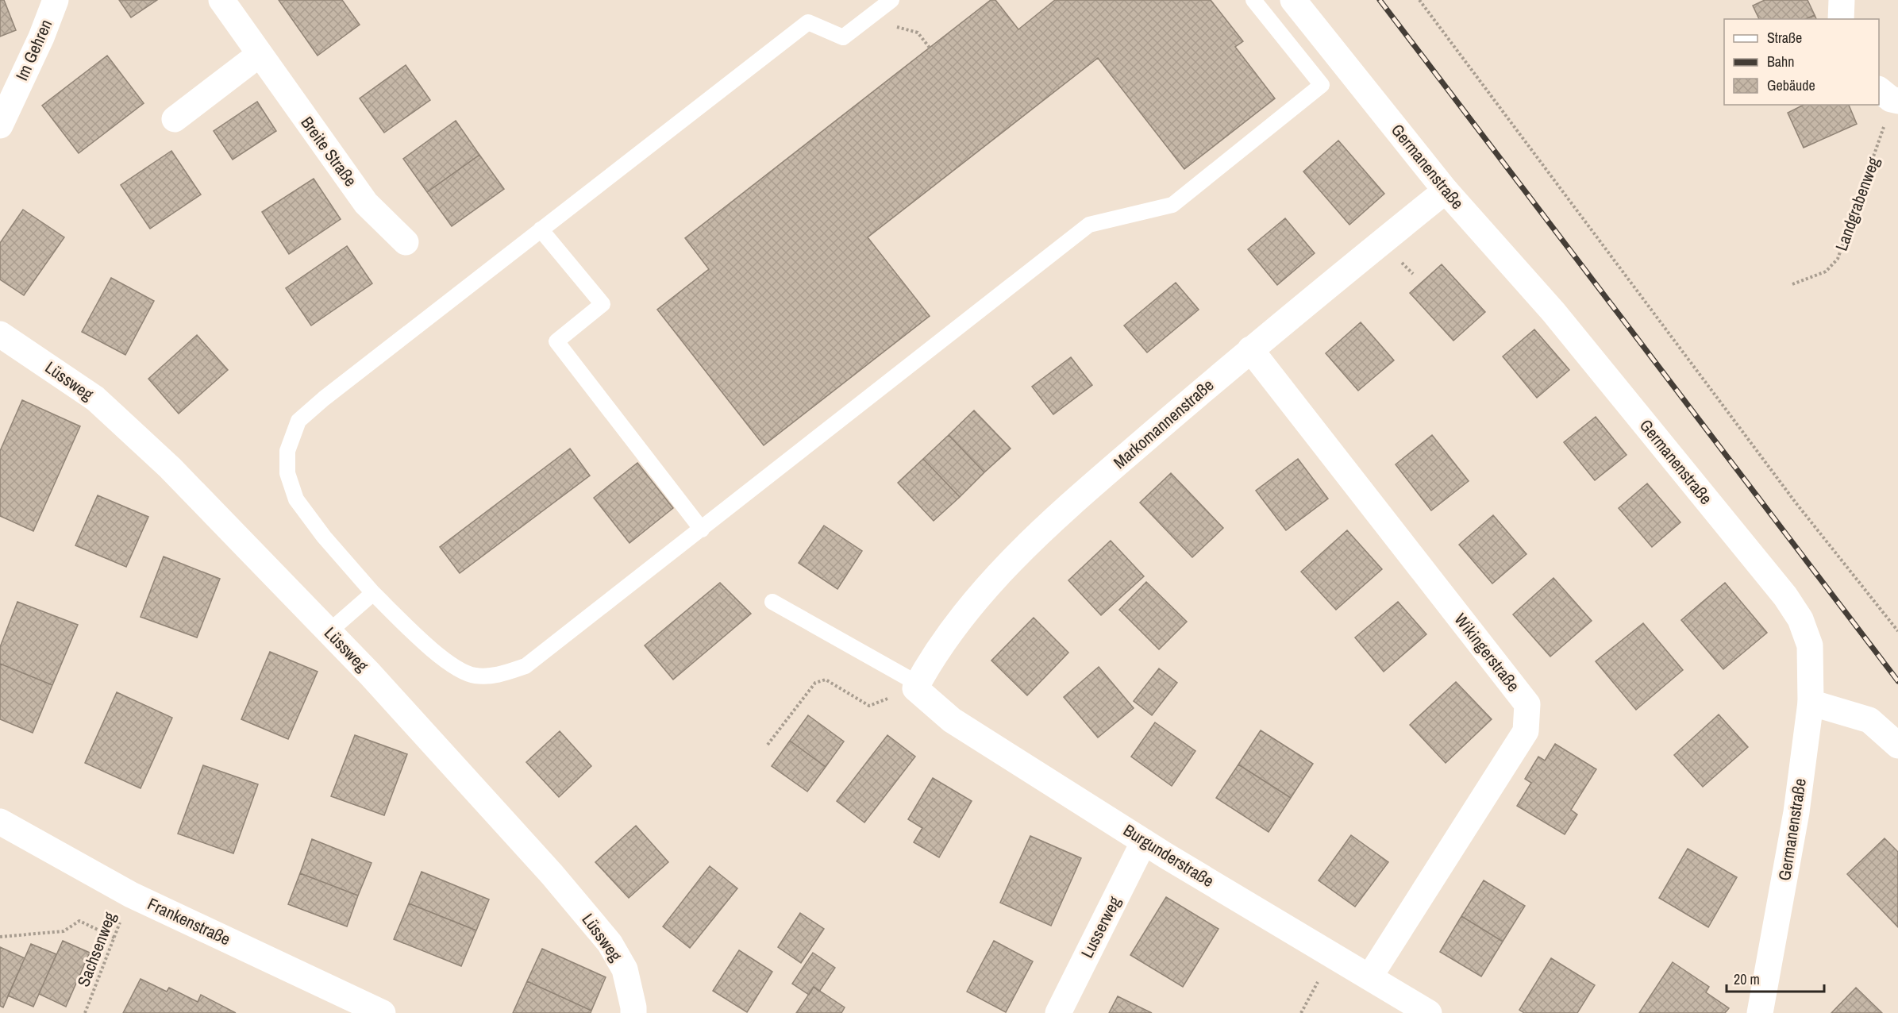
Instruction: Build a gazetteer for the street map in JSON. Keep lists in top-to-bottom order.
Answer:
{
  "streets": {
    "street": [
      "Im Gehren",
      "Breite Straße",
      "Germanenstraße",
      "Lüssweg",
      "Markomannenstraße",
      "Wikingerstraße",
      "Burgunderstraße",
      "Frankenstraße",
      "Lusserweg"
    ],
    "path": ["Landgrabenweg", "Sachsenweg"]
  },
  "crossings": [
    ["Germanenstraße", "Markomannenstraße"],
    ["Markomannenstraße", "Wikingerstraße"],
    ["Markomannenstraße", "Burgunderstraße"],
    ["Wikingerstraße", "Burgunderstraße"],
    ["Burgunderstraße", "Lusserweg"],
    ["Frankenstraße", "Sachsenweg"]
  ],
  "legend": ["Straße", "Bahn", "Gebäude"],
  "scale_bar": "20 m"
}
